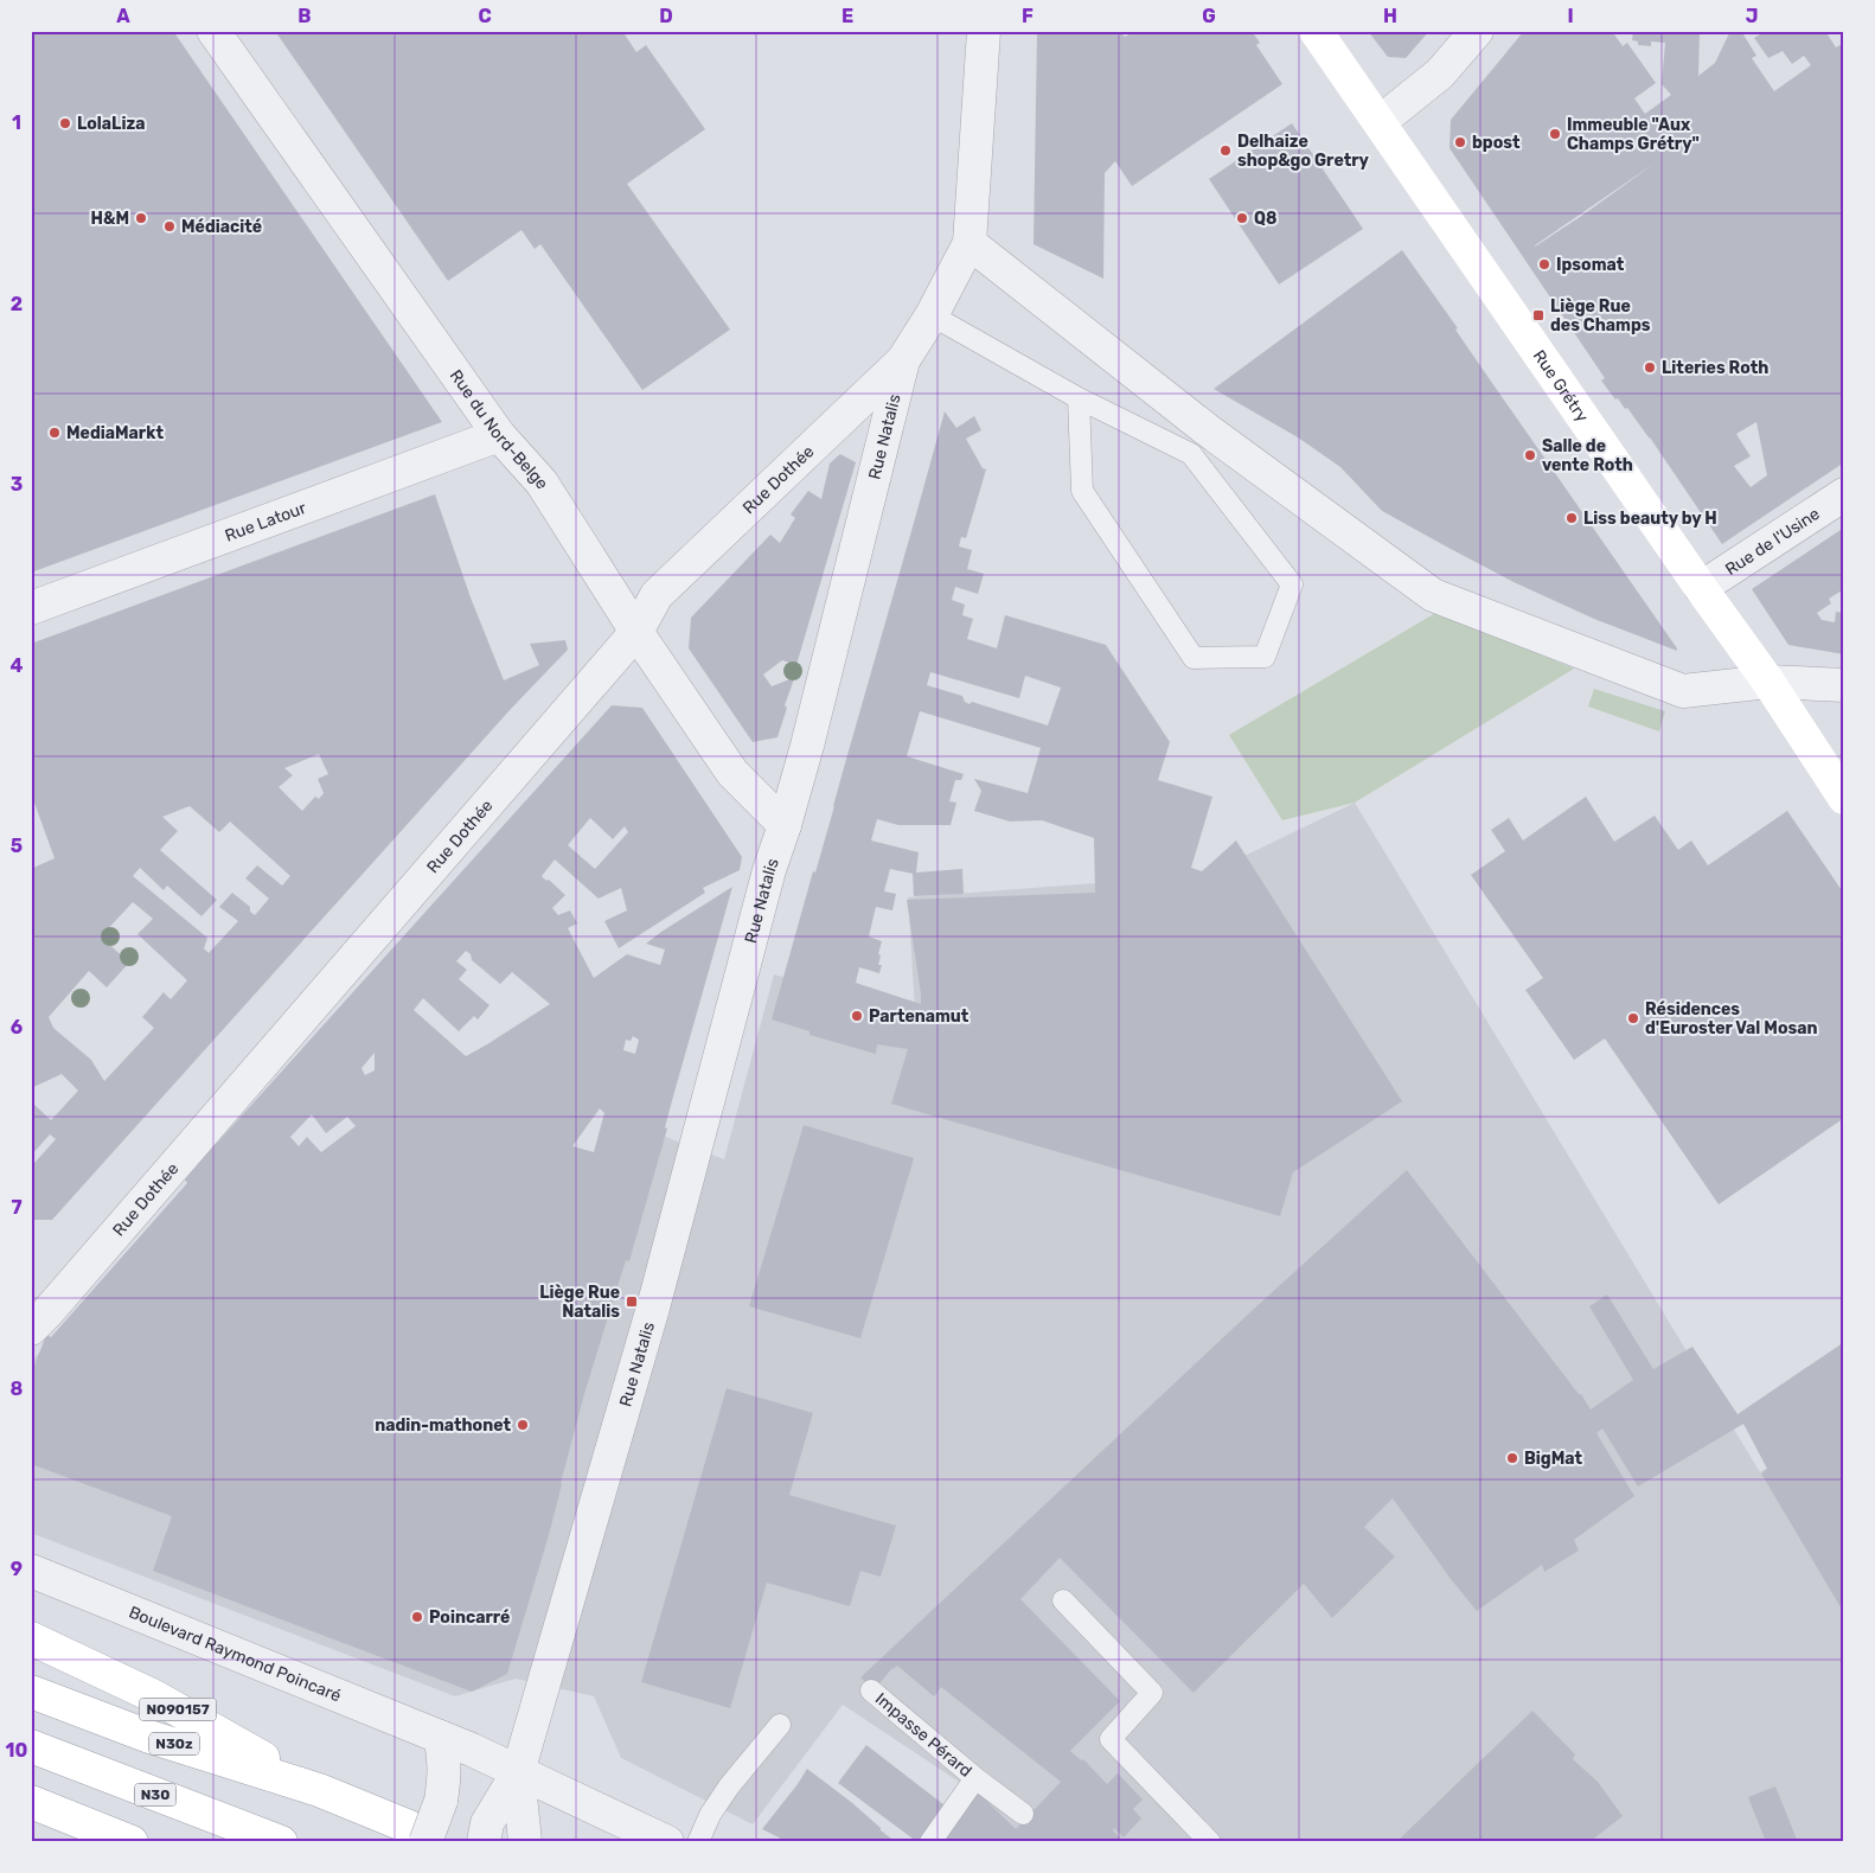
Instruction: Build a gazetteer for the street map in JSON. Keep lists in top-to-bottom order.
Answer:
{
  "streets": {
    "main road": [
      "Rue Grétry",
      "N090157",
      "N30z",
      "N30"
    ],
    "street": [
      "Rue du Nord-Belge",
      "Rue Natalis",
      "Rue Dothée",
      "Rue Latour",
      "Rue de l'Usine",
      "Boulevard Raymond Poincaré"
    ],
    "lane": ["Impasse Pérard"]
  },
  "crossings": [
    ["Rue Grétry", "Rue de l'Usine"],
    ["Rue du Nord-Belge", "Rue Natalis"],
    ["Rue du Nord-Belge", "Rue Dothée"],
    ["Rue du Nord-Belge", "Rue Latour"],
    ["Rue Natalis", "Rue Dothée"],
    ["Rue Natalis", "Boulevard Raymond Poincaré"],
    ["N090157", "N30z"]
  ],
  "places": {
    "other": [
      "LolaLiza",
      "Immeuble \"Aux Champs Grétry\"",
      "bpost",
      "Delhaize shop&go Gretry",
      "H&M",
      "Q8",
      "Médiacité",
      "Ipsomat",
      "Literies Roth",
      "MediaMarkt",
      "Salle de vente Roth",
      "Liss beauty by H",
      "Partenamut",
      "Résidences d'Euroster Val Mosan",
      "nadin-mathonet",
      "BigMat",
      "Poincarré"
    ],
    "transit": ["Liège Rue des Champs", "Liège Rue Natalis"]
  },
  "grid": {
    "columns": [
      "A",
      "B",
      "C",
      "D",
      "E",
      "F",
      "G",
      "H",
      "I",
      "J"
    ],
    "rows": [
      "1",
      "2",
      "3",
      "4",
      "5",
      "6",
      "7",
      "8",
      "9",
      "10"
    ]
  }
}
